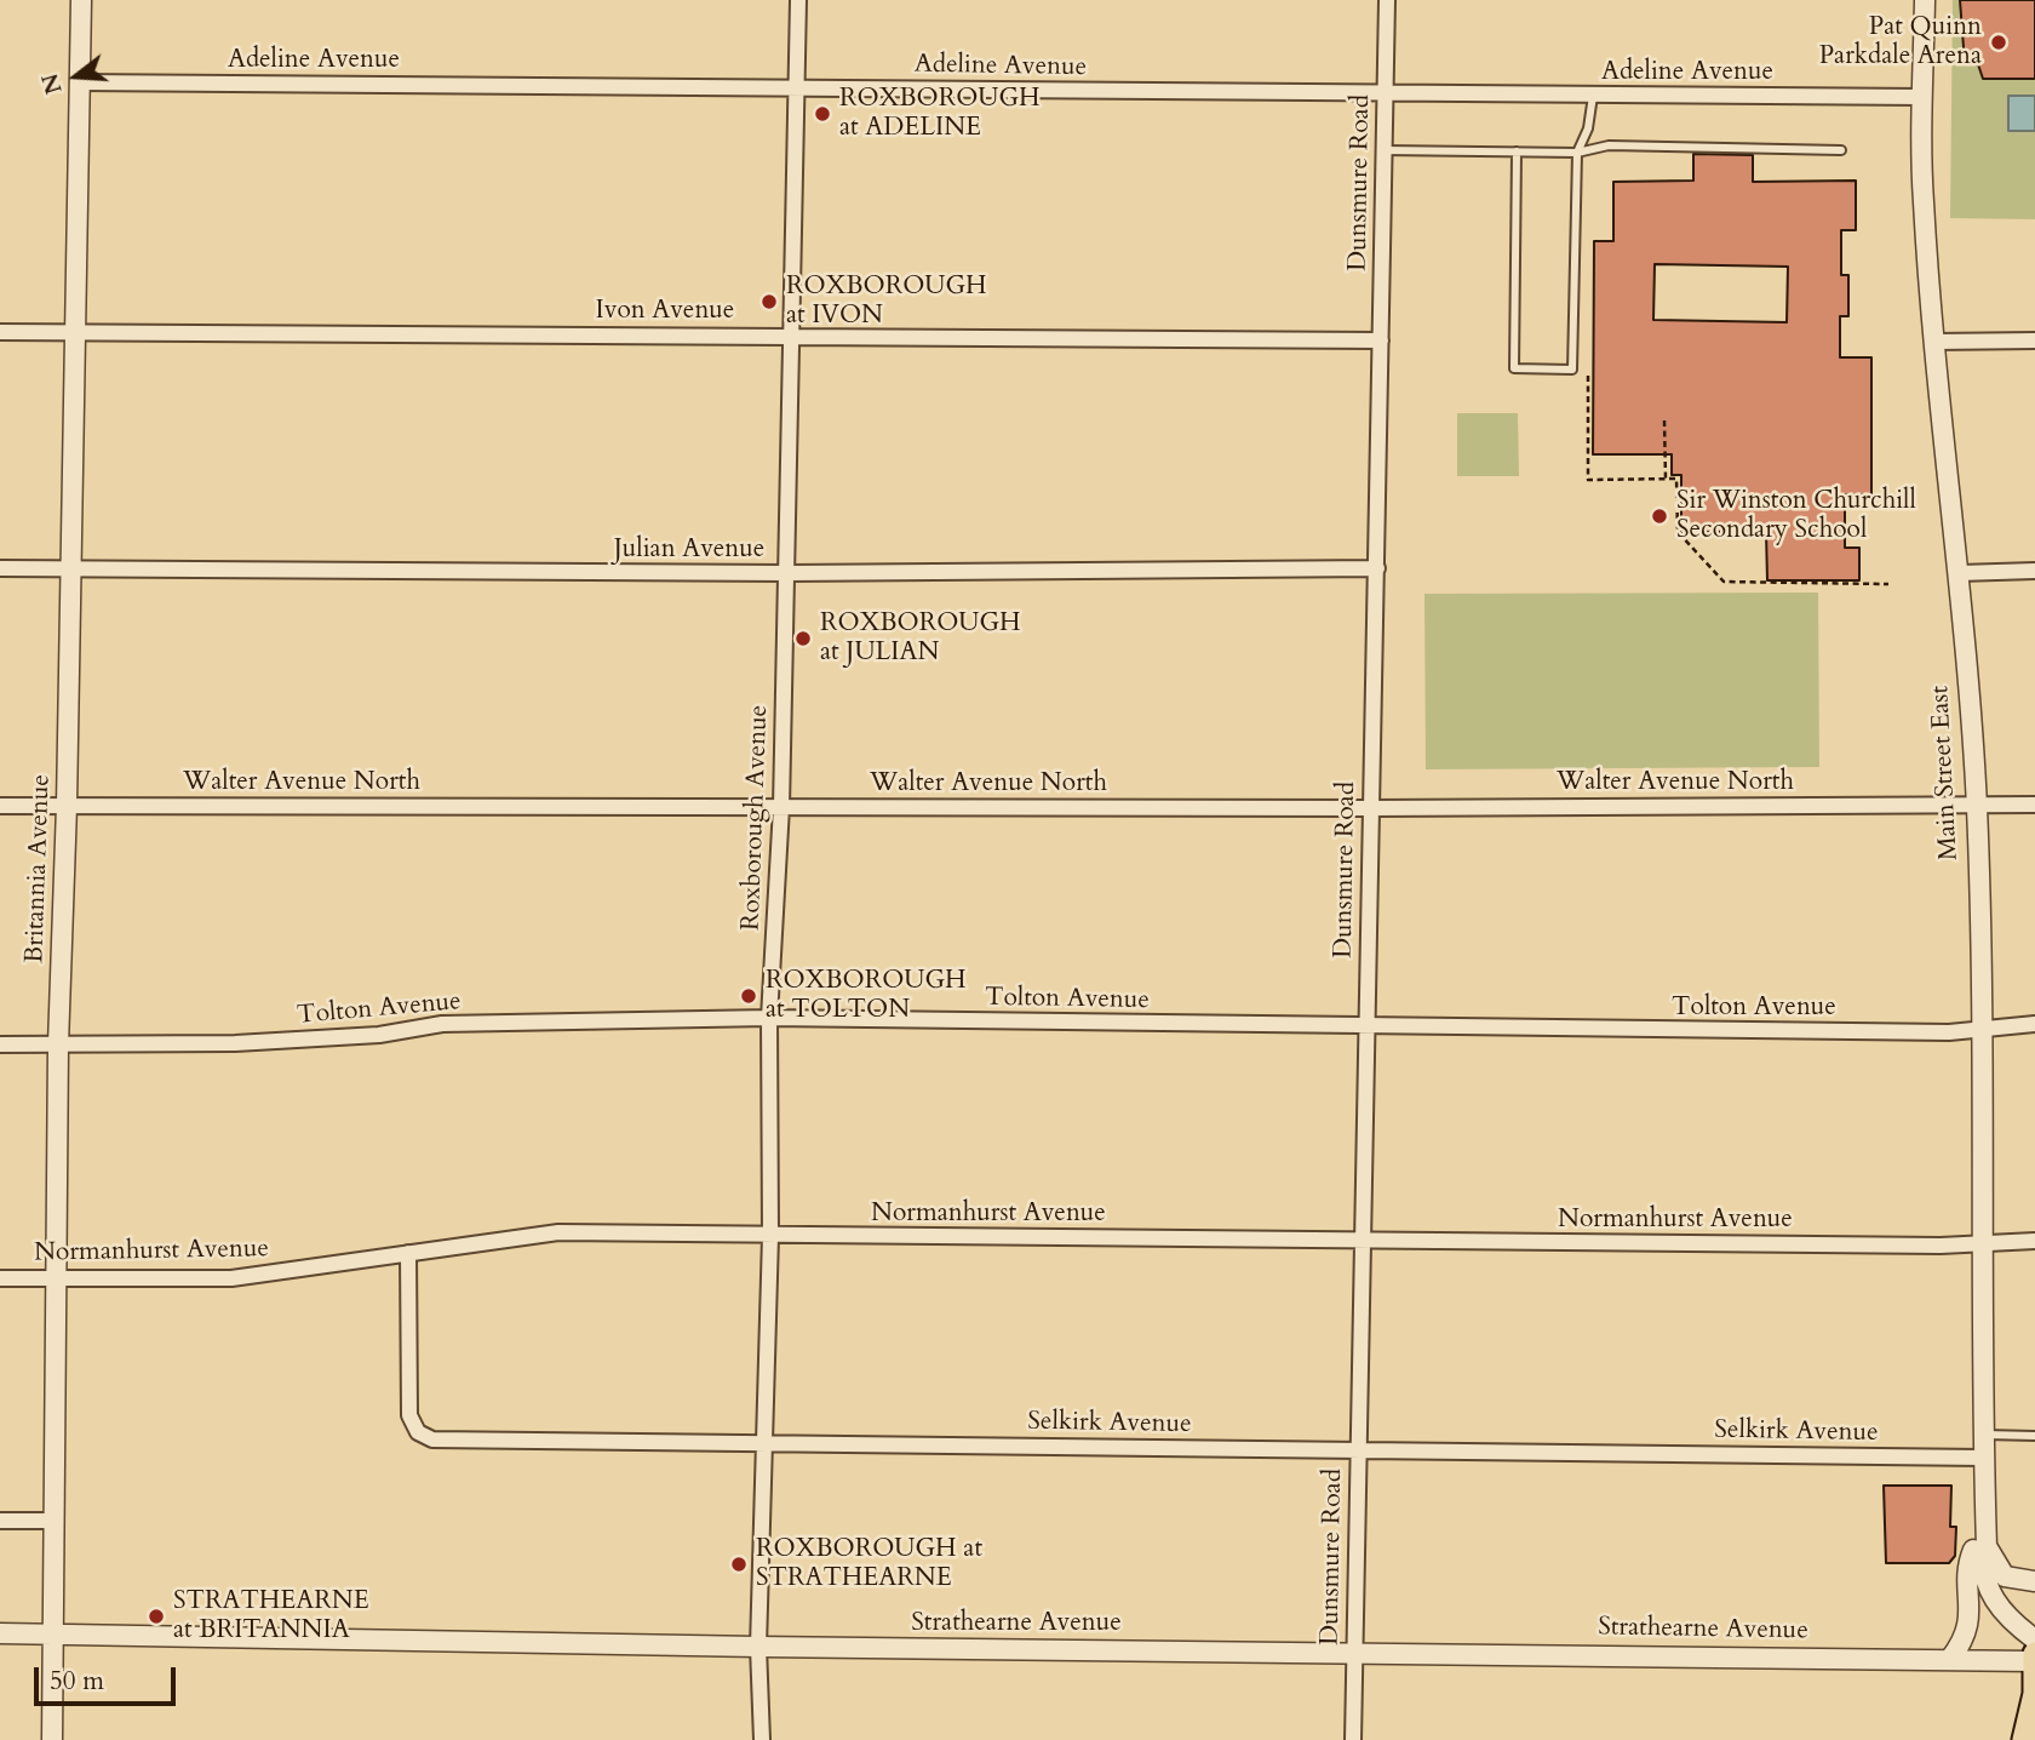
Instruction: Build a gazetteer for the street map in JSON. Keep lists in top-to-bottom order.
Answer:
{
  "streets": {
    "street": [
      "Adeline Avenue",
      "Dunsmure Road",
      "Ivon Avenue",
      "Julian Avenue",
      "Main Street East",
      "Walter Avenue North",
      "Roxborough Avenue",
      "Britannia Avenue",
      "Tolton Avenue",
      "Normanhurst Avenue",
      "Selkirk Avenue",
      "Strathearne Avenue"
    ]
  },
  "crossings": [
    ["Adeline Avenue", "Dunsmure Road"],
    ["Adeline Avenue", "Main Street East"],
    ["Adeline Avenue", "Roxborough Avenue"],
    ["Adeline Avenue", "Britannia Avenue"],
    ["Dunsmure Road", "Ivon Avenue"],
    ["Dunsmure Road", "Julian Avenue"],
    ["Dunsmure Road", "Walter Avenue North"],
    ["Dunsmure Road", "Tolton Avenue"],
    ["Dunsmure Road", "Normanhurst Avenue"],
    ["Dunsmure Road", "Selkirk Avenue"],
    ["Dunsmure Road", "Strathearne Avenue"],
    ["Ivon Avenue", "Roxborough Avenue"],
    ["Ivon Avenue", "Britannia Avenue"],
    ["Julian Avenue", "Roxborough Avenue"],
    ["Julian Avenue", "Britannia Avenue"],
    ["Main Street East", "Walter Avenue North"],
    ["Main Street East", "Tolton Avenue"],
    ["Main Street East", "Normanhurst Avenue"],
    ["Main Street East", "Selkirk Avenue"],
    ["Main Street East", "Strathearne Avenue"],
    ["Walter Avenue North", "Roxborough Avenue"],
    ["Walter Avenue North", "Britannia Avenue"],
    ["Roxborough Avenue", "Tolton Avenue"],
    ["Roxborough Avenue", "Normanhurst Avenue"],
    ["Roxborough Avenue", "Selkirk Avenue"],
    ["Roxborough Avenue", "Strathearne Avenue"],
    ["Britannia Avenue", "Tolton Avenue"],
    ["Britannia Avenue", "Normanhurst Avenue"],
    ["Britannia Avenue", "Strathearne Avenue"],
    ["Normanhurst Avenue", "Selkirk Avenue"]
  ],
  "places": [
    "Pat Quinn Parkdale Arena",
    "ROXBOROUGH at ADELINE",
    "ROXBOROUGH at IVON",
    "Sir Winston Churchill Secondary School",
    "ROXBOROUGH at JULIAN",
    "ROXBOROUGH at TOLTON",
    "ROXBOROUGH at STRATHEARNE",
    "STRATHEARNE at BRITANNIA"
  ],
  "scale_bar": "50 m",
  "north": "left"
}
